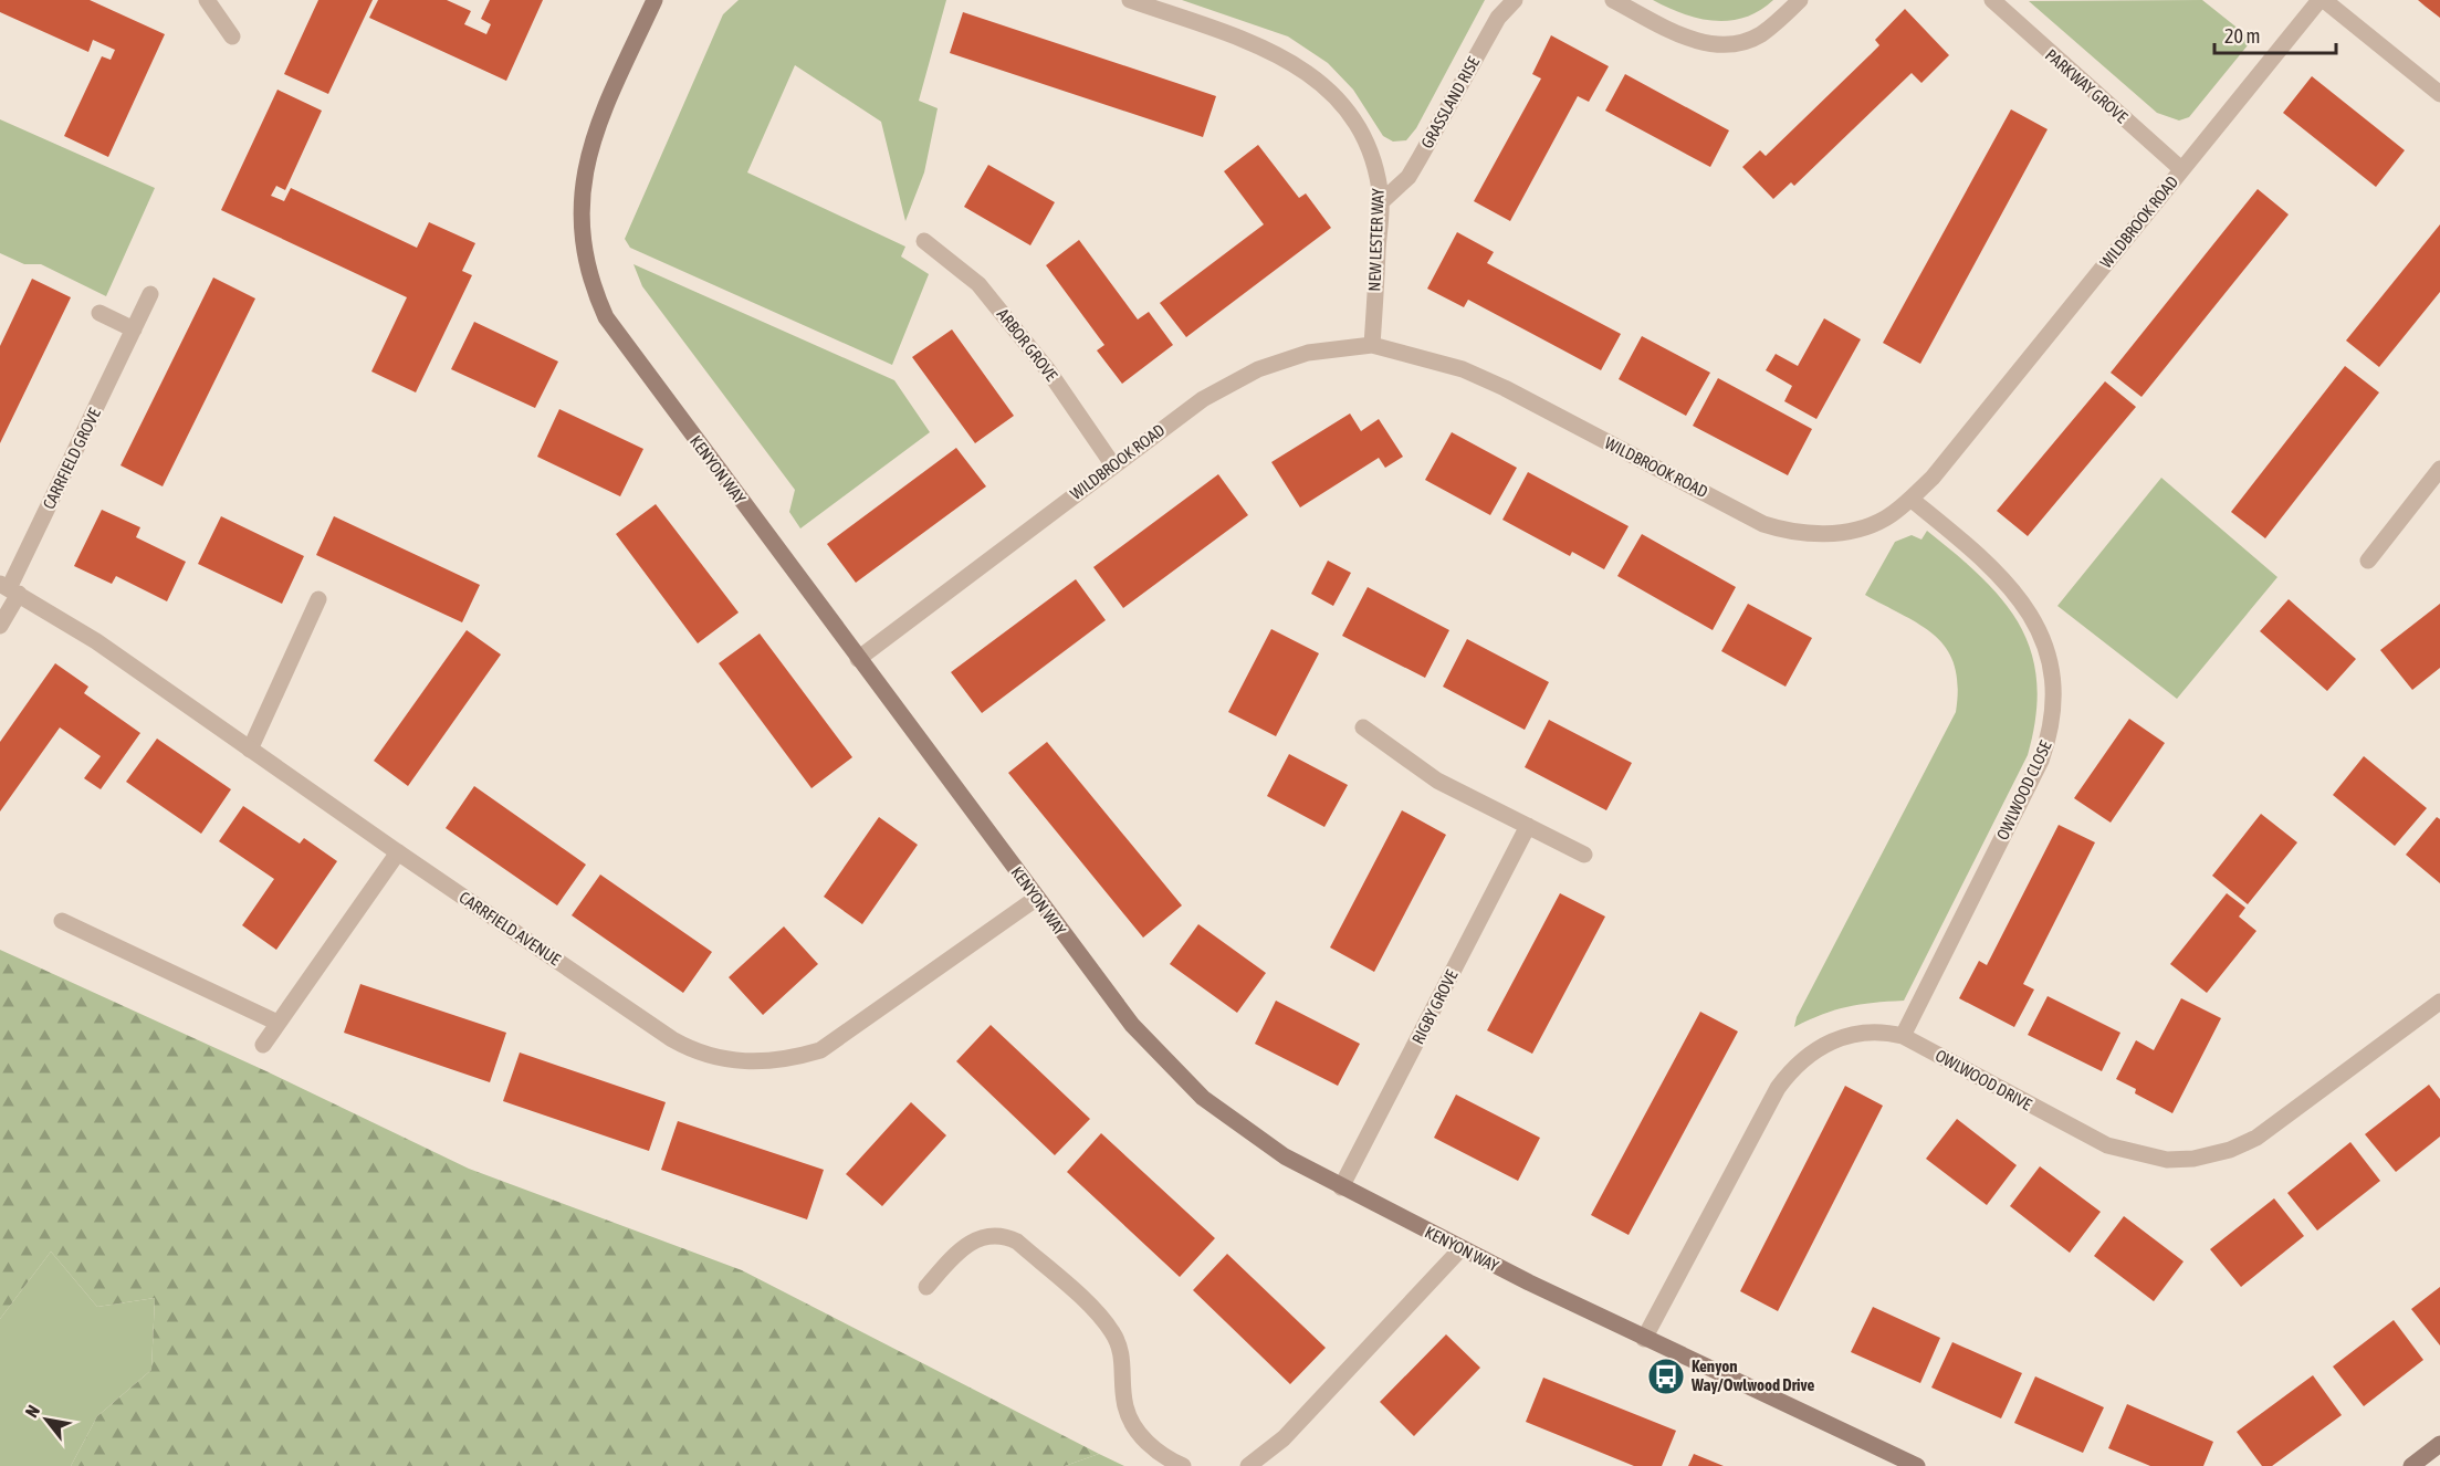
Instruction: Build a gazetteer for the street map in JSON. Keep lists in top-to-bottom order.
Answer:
{
  "streets": {
    "street": [
      "PARKWAY GROVE",
      "GRASSLAND RISE",
      "WILDBROOK ROAD",
      "NEW LESTER WAY",
      "ARBOR GROVE",
      "CARRFIELD GROVE",
      "KENYON WAY",
      "OWLWOOD CLOSE",
      "CARRFIELD AVENUE",
      "RIGBY GROVE",
      "OWLWOOD DRIVE"
    ]
  },
  "crossings": [
    ["PARKWAY GROVE", "WILDBROOK ROAD"],
    ["GRASSLAND RISE", "NEW LESTER WAY"],
    ["WILDBROOK ROAD", "NEW LESTER WAY"],
    ["WILDBROOK ROAD", "ARBOR GROVE"],
    ["WILDBROOK ROAD", "KENYON WAY"],
    ["WILDBROOK ROAD", "OWLWOOD CLOSE"],
    ["CARRFIELD GROVE", "CARRFIELD AVENUE"],
    ["KENYON WAY", "CARRFIELD AVENUE"],
    ["KENYON WAY", "RIGBY GROVE"],
    ["KENYON WAY", "OWLWOOD DRIVE"],
    ["OWLWOOD CLOSE", "OWLWOOD DRIVE"]
  ],
  "places": {
    "bus stop": ["Kenyon Way/Owlwood Drive"]
  },
  "scale_bar": "20 m",
  "north": "top left"
}
